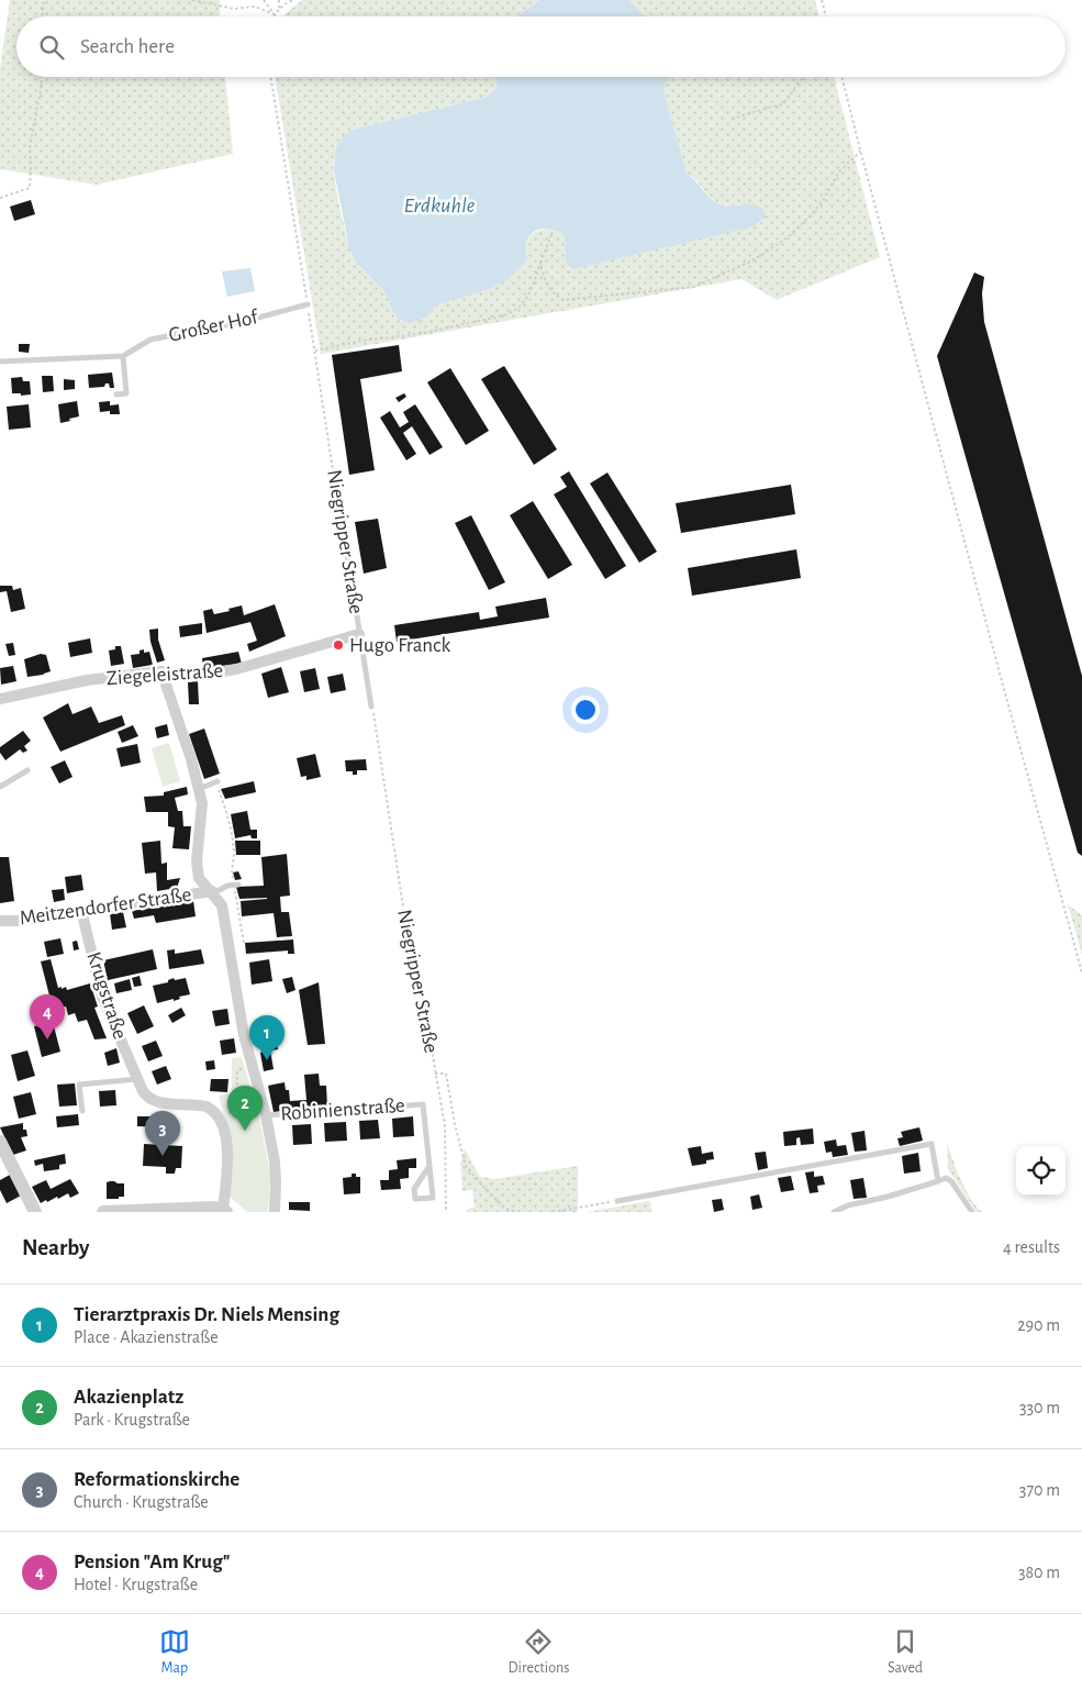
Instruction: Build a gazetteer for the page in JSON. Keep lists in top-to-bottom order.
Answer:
{
  "streets": {
    "street": ["Ziegeleistraße", "Meitzendorfer Straße", "Krugstraße"],
    "lane": ["Großer Hof", "Niegripper Straße", "Robinienstraße"]
  },
  "crossings": [
    ["Großer Hof", "Niegripper Straße"],
    ["Niegripper Straße", "Ziegeleistraße"],
    ["Meitzendorfer Straße", "Krugstraße"]
  ],
  "water": ["Erdkuhle"],
  "places": ["Hugo Franck"],
  "page": {
    "search": "Search here",
    "pins": [
      "4",
      "1",
      "2",
      "3"
    ],
    "heading": ["Nearby", "4 results"],
    "list": [
      {
        "mark": "1",
        "name": "Tierarztpraxis Dr. Niels Mensing",
        "note": "Place · Akazienstraße",
        "value": "290 m"
      },
      {
        "mark": "2",
        "name": "Akazienplatz",
        "note": "Park · Krugstraße",
        "value": "330 m"
      },
      {
        "mark": "3",
        "name": "Reformationskirche",
        "note": "Church · Krugstraße",
        "value": "370 m"
      },
      {
        "mark": "4",
        "name": "Pension \"Am Krug\"",
        "note": "Hotel · Krugstraße",
        "value": "380 m"
      }
    ],
    "nav": ["Map", "Directions", "Saved"]
  }
}
